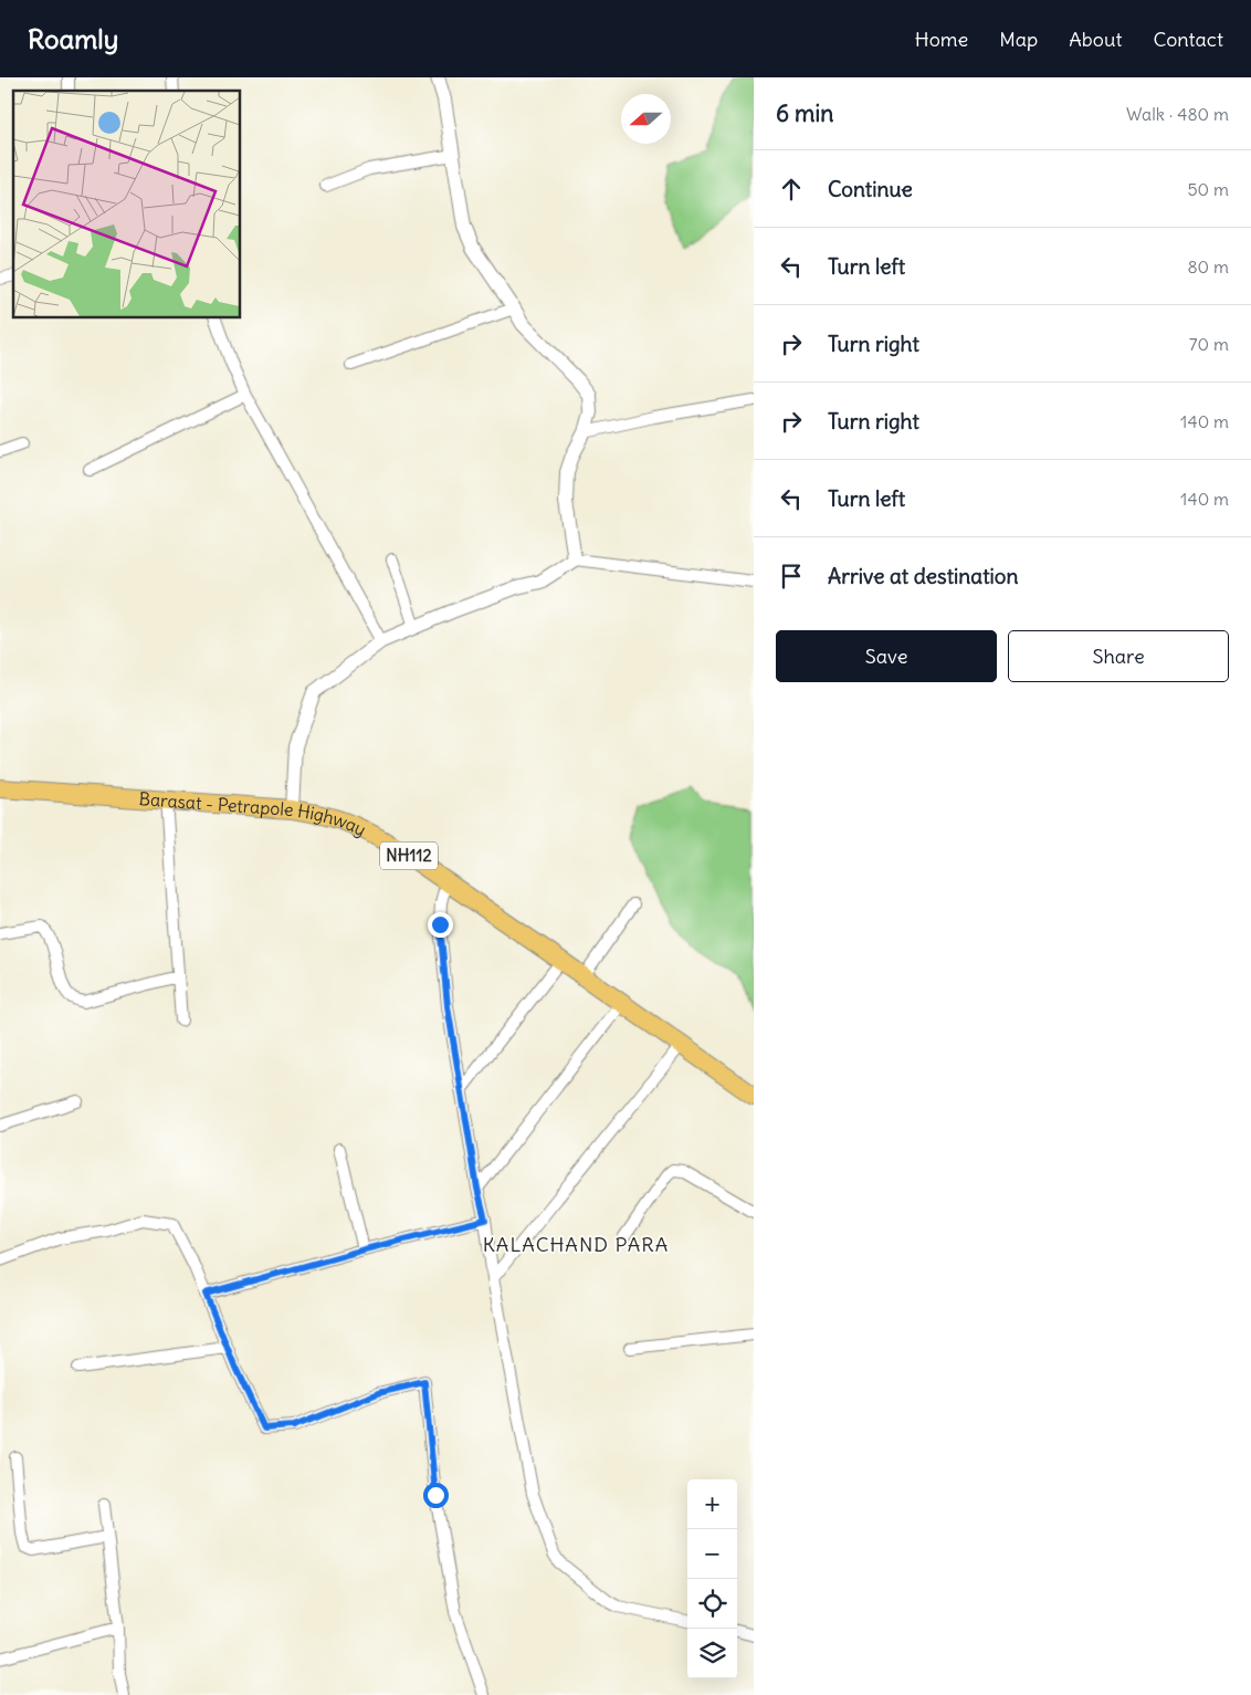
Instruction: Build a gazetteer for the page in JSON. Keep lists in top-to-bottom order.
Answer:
{
  "streets": {
    "highway": ["Barasat - Petrapole Highway", "NH112"]
  },
  "districts": ["KALACHAND PARA"],
  "north": "left",
  "page": {
    "header": "Roamly",
    "nav": [
      "Home",
      "Map",
      "About",
      "Contact"
    ],
    "heading": ["6 min", "Walk · 480 m"],
    "list": [
      ["Continue", "50 m"],
      ["Turn left", "80 m"],
      ["Turn right", "70 m"],
      ["Turn right", "140 m"],
      ["Turn left", "140 m"],
      "Arrive at destination"
    ],
    "buttons": ["Save", "Share"],
    "map_buttons": ["+", "−"]
  }
}
